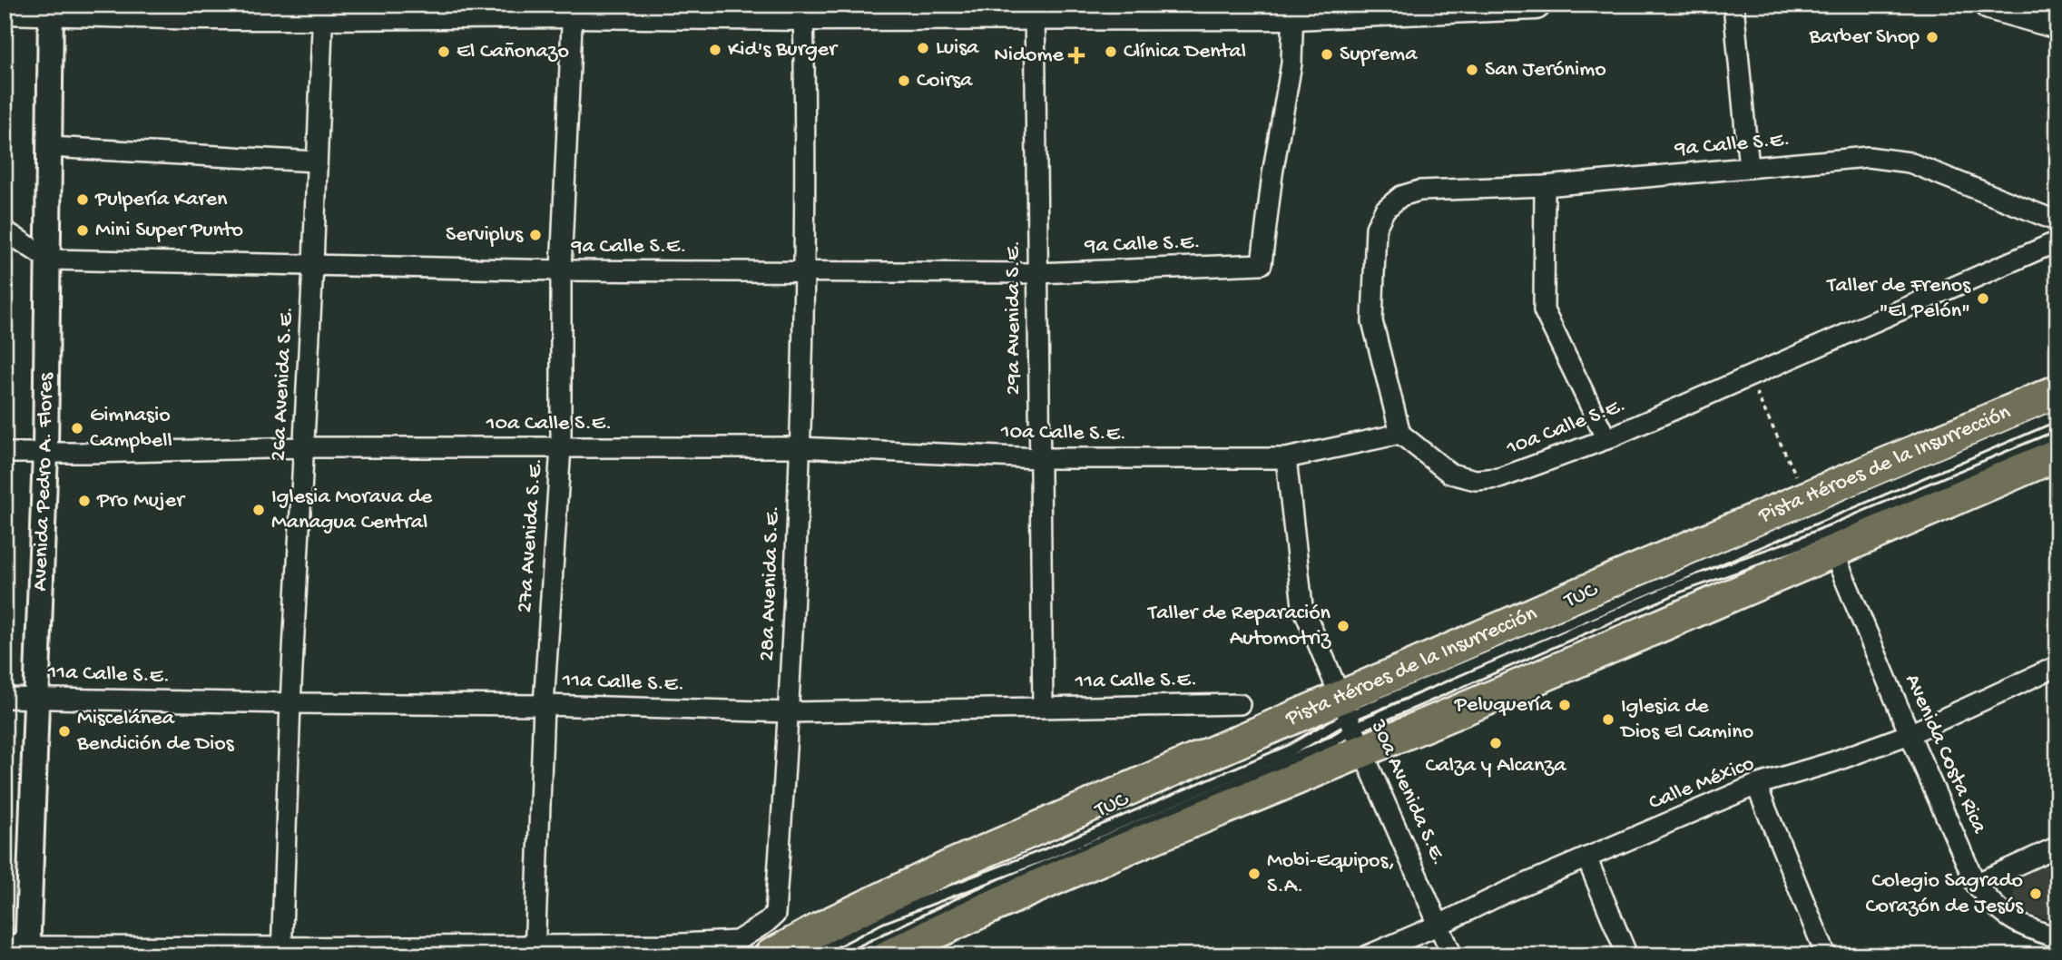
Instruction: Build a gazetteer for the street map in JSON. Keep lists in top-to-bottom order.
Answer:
{
  "streets": {
    "main road": ["Pista Héroes de la Insurrección"],
    "street": [
      "9a Calle S.E.",
      "29a Avenida S.E.",
      "26a Avenida S.E.",
      "10a Calle S.E.",
      "Avenida Pedro A. Flores",
      "27a Avenida S.E.",
      "28a Avenida S.E.",
      "11a Calle S.E.",
      "Avenida Costa Rica",
      "Calle México",
      "30a Avenida S.E."
    ],
    "lane": ["TUC"]
  },
  "crossings": [
    ["9a Calle S.E.", "29a Avenida S.E."],
    ["9a Calle S.E.", "26a Avenida S.E."],
    ["9a Calle S.E.", "10a Calle S.E."],
    ["9a Calle S.E.", "Avenida Pedro A. Flores"],
    ["9a Calle S.E.", "27a Avenida S.E."],
    ["9a Calle S.E.", "28a Avenida S.E."],
    ["29a Avenida S.E.", "10a Calle S.E."],
    ["29a Avenida S.E.", "11a Calle S.E."],
    ["26a Avenida S.E.", "10a Calle S.E."],
    ["26a Avenida S.E.", "11a Calle S.E."],
    ["10a Calle S.E.", "Avenida Pedro A. Flores"],
    ["10a Calle S.E.", "27a Avenida S.E."],
    ["10a Calle S.E.", "28a Avenida S.E."],
    ["10a Calle S.E.", "30a Avenida S.E."],
    ["Pista Héroes de la Insurrección", "TUC"],
    ["Pista Héroes de la Insurrección", "Avenida Costa Rica"],
    ["Pista Héroes de la Insurrección", "30a Avenida S.E."],
    ["Avenida Pedro A. Flores", "11a Calle S.E."],
    ["27a Avenida S.E.", "28a Avenida S.E."],
    ["27a Avenida S.E.", "11a Calle S.E."],
    ["28a Avenida S.E.", "11a Calle S.E."],
    ["TUC", "30a Avenida S.E."],
    ["Avenida Costa Rica", "Calle México"],
    ["Calle México", "30a Avenida S.E."]
  ],
  "places": {
    "other": [
      "Barber Shop",
      "Luisa",
      "Kid's Burger",
      "El Cañonazo",
      "Clínica Dental",
      "Suprema",
      "San Jerónimo",
      "Coirsa",
      "Pulpería Karen",
      "Mini Super Punto",
      "Serviplus",
      "Taller de Frenos \"El Pelón\"",
      "Gimnasio Campbell",
      "Pro Mujer",
      "Iglesia Morava de Managua Central",
      "Taller de Reparación Automotriz",
      "Peluquería",
      "Iglesia de Dios El Camino",
      "Miscelánea Bendición de Dios",
      "Calza y Alcanza",
      "Mobi-Equipos, S.A.",
      "Colegio Sagrado Corazón de Jesús"
    ],
    "health": ["Nidome"]
  }
}
